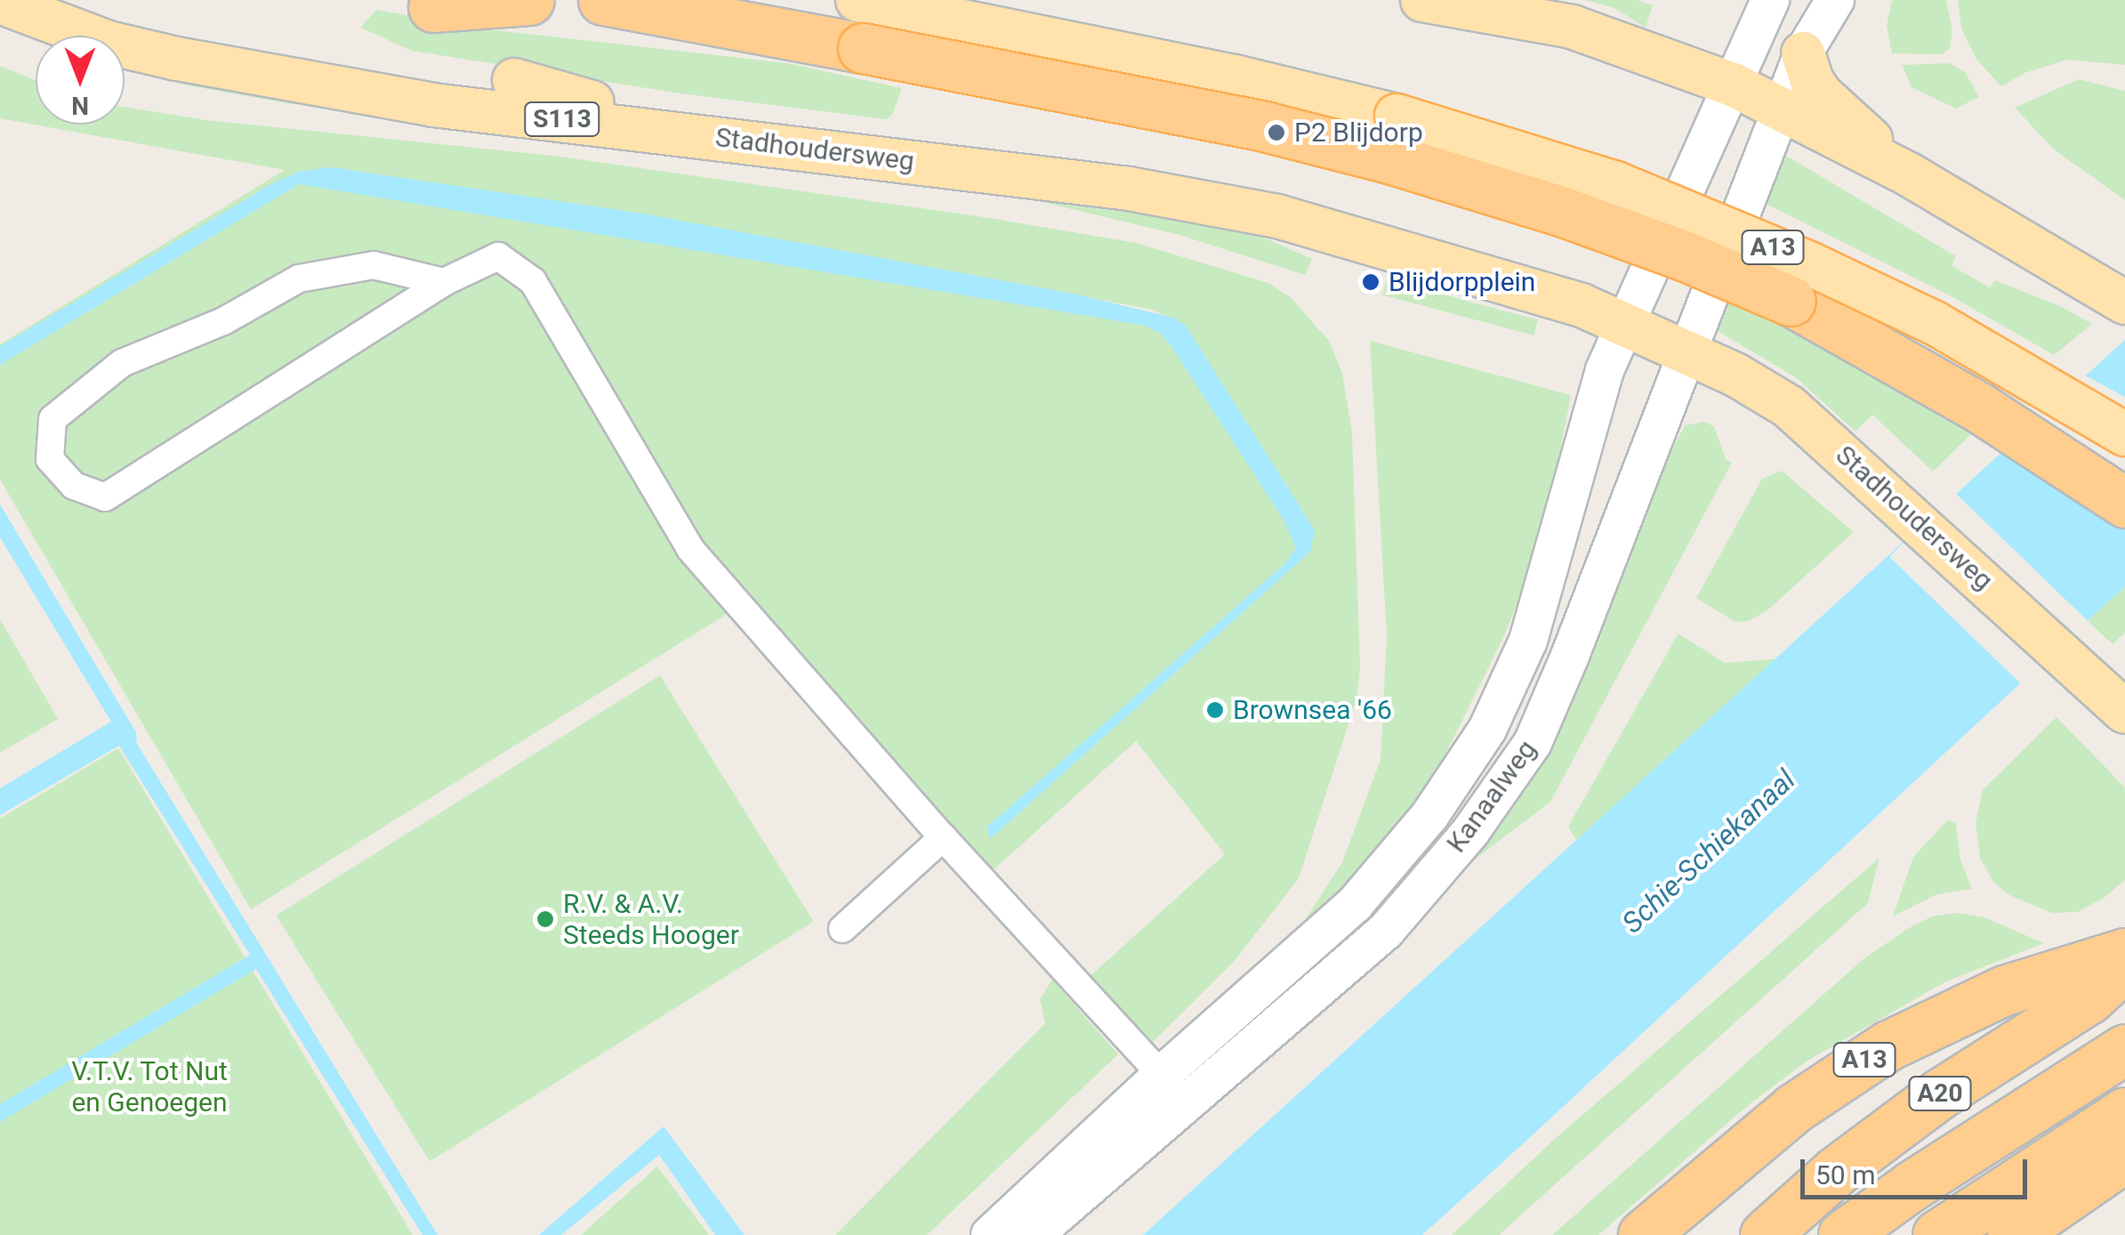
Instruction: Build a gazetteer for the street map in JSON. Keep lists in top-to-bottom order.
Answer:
{
  "streets": {
    "highway": ["A13", "A20"],
    "main road": ["S113", "Stadhoudersweg", "Kanaalweg"]
  },
  "crossings": [
    ["Stadhoudersweg", "Kanaalweg"]
  ],
  "water": ["Schie-Schiekanaal"],
  "parks": ["V.T.V. Tot Nut en Genoegen"],
  "places": [
    "P2 Blijdorp",
    "Blijdorpplein",
    "Brownsea '66",
    "R.V. & A.V. Steeds Hooger"
  ],
  "scale_bar": "50 m",
  "north": "bottom"
}
